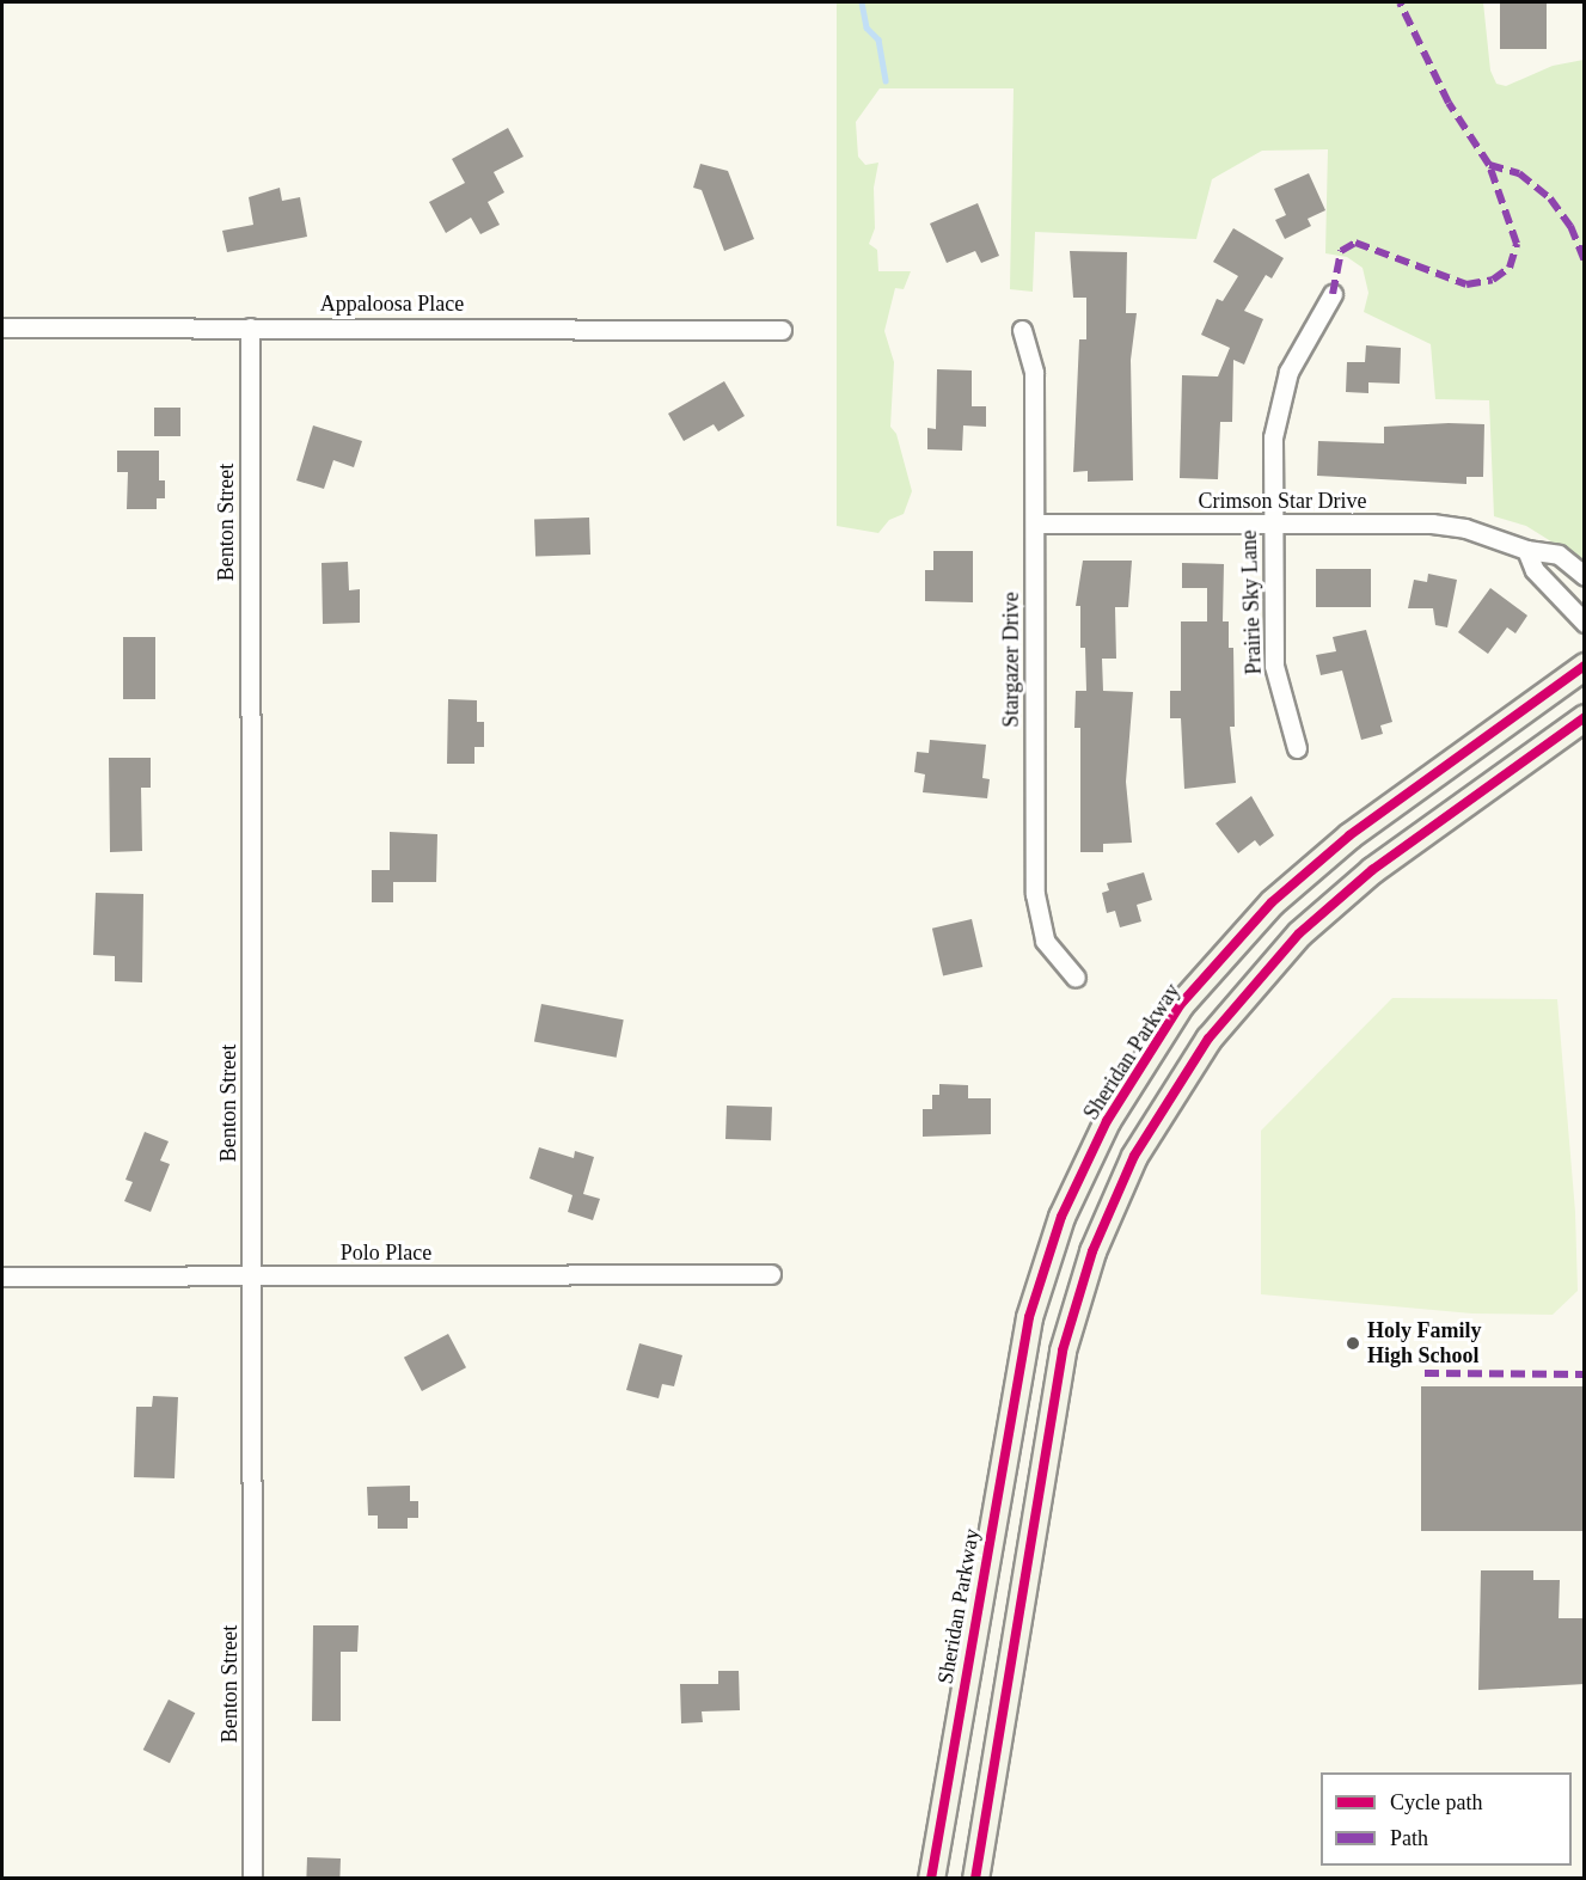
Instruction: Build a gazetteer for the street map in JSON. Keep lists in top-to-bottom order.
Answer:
{
  "streets": {
    "main road": ["Sheridan Parkway"],
    "street": [
      "Appaloosa Place",
      "Crimson Star Drive",
      "Benton Street",
      "Prairie Sky Lane",
      "Stargazer Drive",
      "Polo Place"
    ]
  },
  "crossings": [
    ["Appaloosa Place", "Benton Street"],
    ["Crimson Star Drive", "Prairie Sky Lane"],
    ["Crimson Star Drive", "Stargazer Drive"],
    ["Benton Street", "Polo Place"]
  ],
  "places": ["Holy Family High School"],
  "legend": ["Cycle path", "Path"]
}
